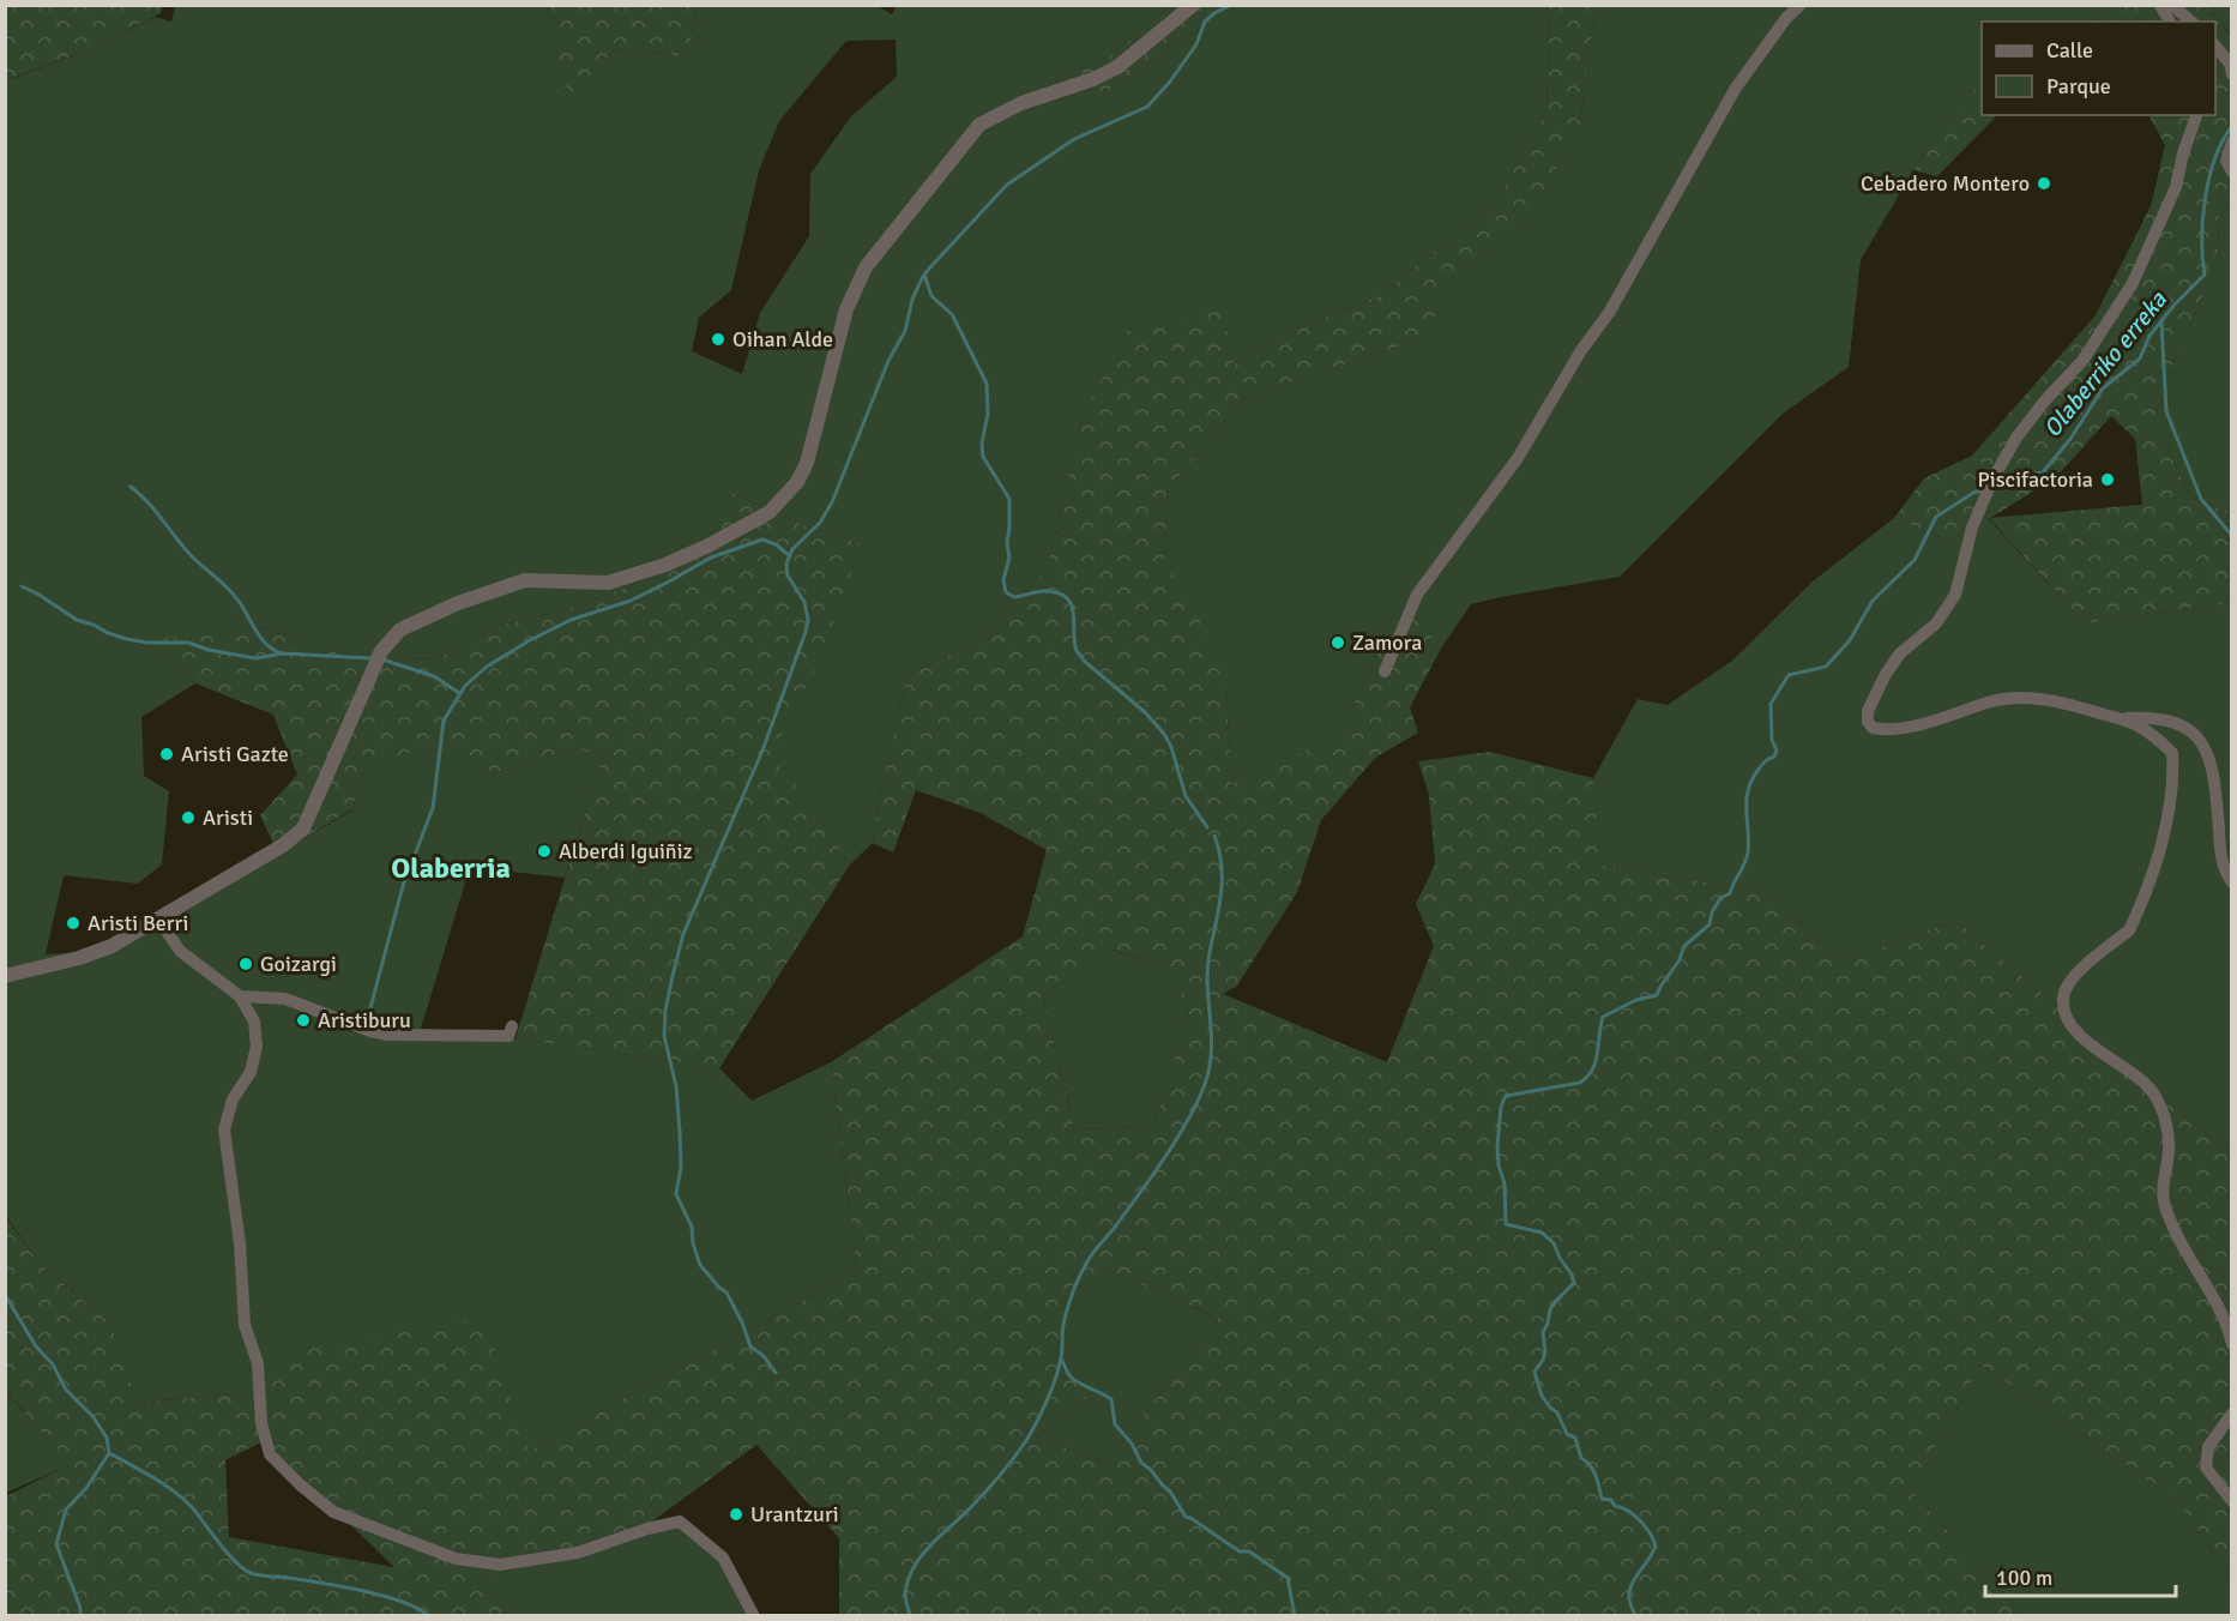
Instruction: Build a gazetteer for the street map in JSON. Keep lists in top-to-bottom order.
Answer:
{
  "districts": ["Olaberria"],
  "water": ["Olaberriko erreka"],
  "places": [
    "Cebadero Montero",
    "Oihan Alde",
    "Piscifactoria",
    "Zamora",
    "Aristi Gazte",
    "Aristi",
    "Alberdi Iguiñiz",
    "Aristi Berri",
    "Goizargi",
    "Aristiburu",
    "Urantzuri"
  ],
  "legend": ["Calle", "Parque"],
  "scale_bar": "100 m"
}
